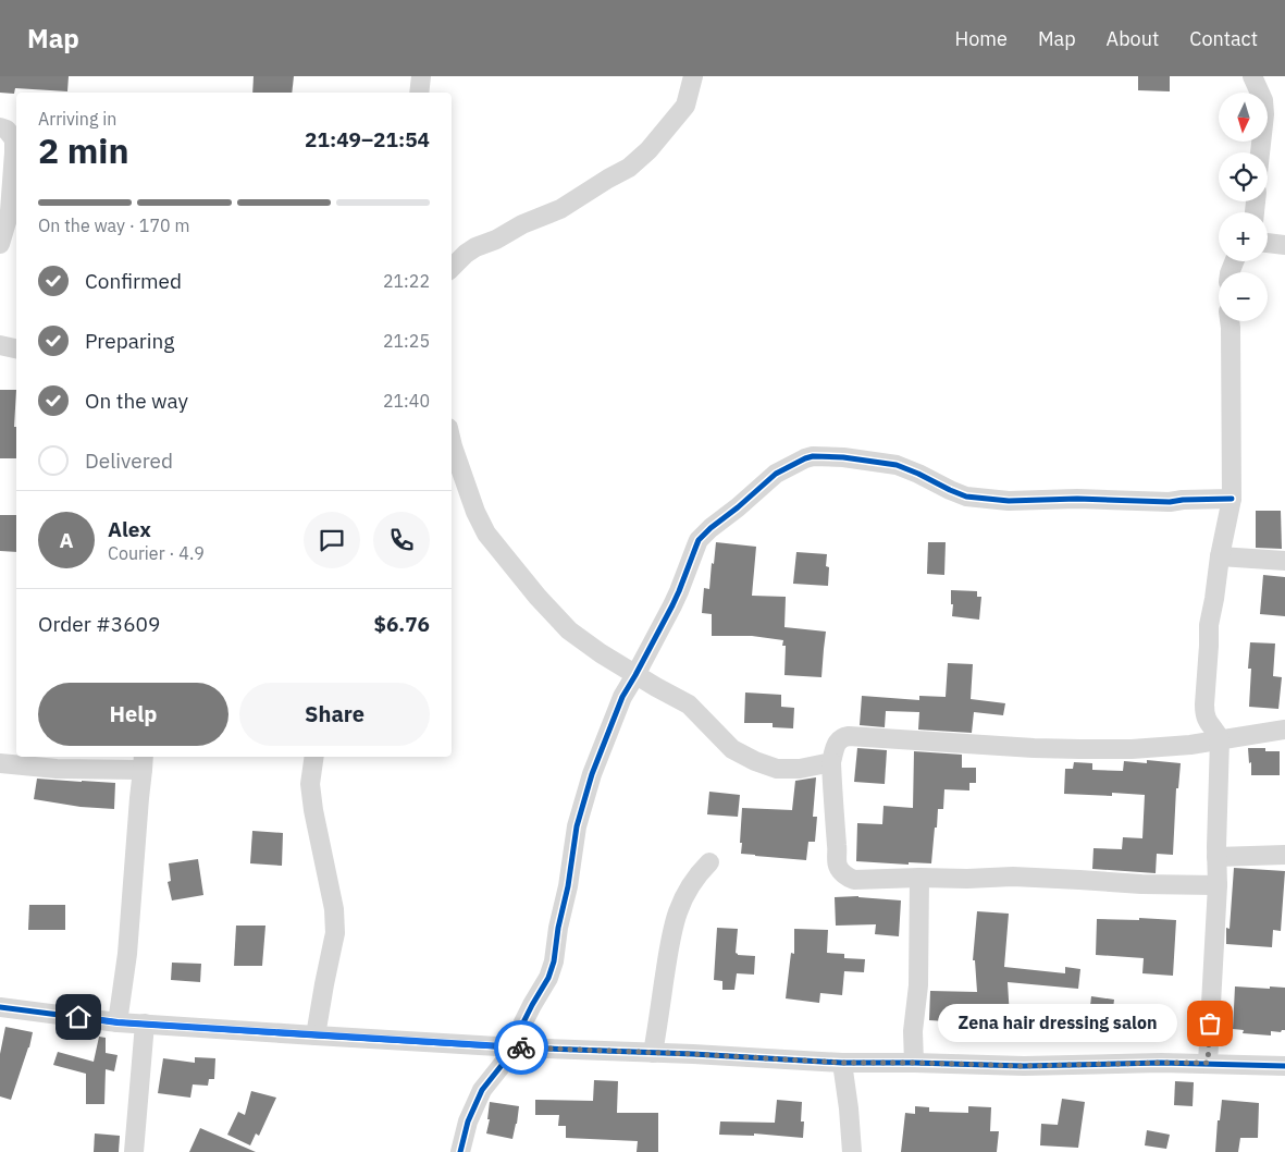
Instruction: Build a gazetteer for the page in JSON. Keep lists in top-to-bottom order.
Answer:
{
  "places": ["Zena hair dressing salon"],
  "north": "bottom",
  "page": {
    "header": "Map",
    "nav": [
      "Home",
      "Map",
      "About",
      "Contact"
    ],
    "map_buttons": ["+", "−"],
    "heading": ["2 min", "Arriving in", "21:49–21:54"],
    "panel": [
      "Alex",
      "Courier · 4.9",
      "Order #3609",
      "$6.76"
    ],
    "bar": "On the way · 170 m",
    "list": [
      ["Confirmed", "21:22"],
      ["Preparing", "21:25"],
      ["On the way", "21:40"],
      "Delivered"
    ],
    "round": "A",
    "buttons": ["Help", "Share"],
    "bubble": "Zena hair dressing salon"
  }
}
